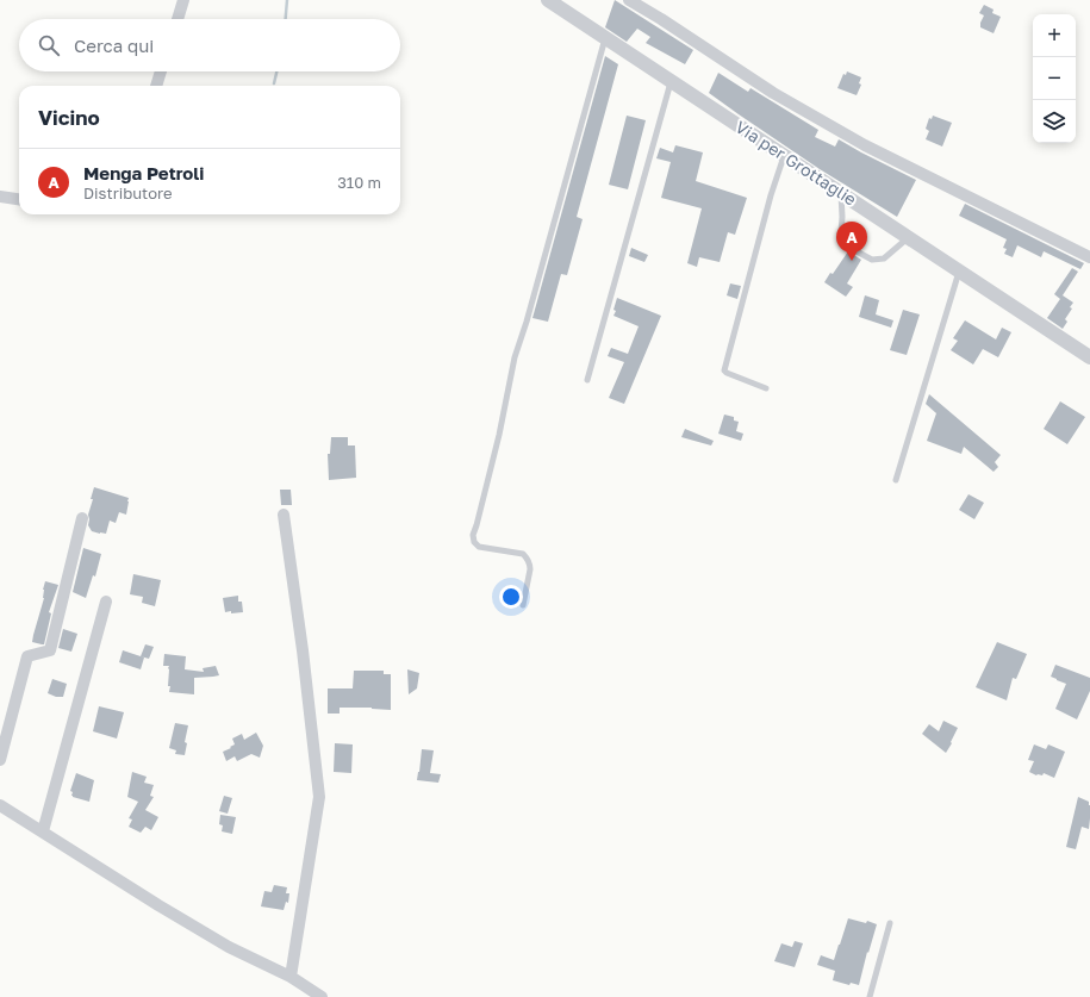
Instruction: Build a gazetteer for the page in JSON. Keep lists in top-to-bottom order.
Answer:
{
  "streets": {
    "street": ["Via per Grottaglie"]
  },
  "page": {
    "map_buttons": ["+", "−"],
    "search": "Cerca qui",
    "heading": "Vicino",
    "list": [
      {
        "mark": "A",
        "name": "Menga Petroli",
        "note": "Distributore",
        "value": "310 m"
      }
    ],
    "pins": "A"
  }
}
